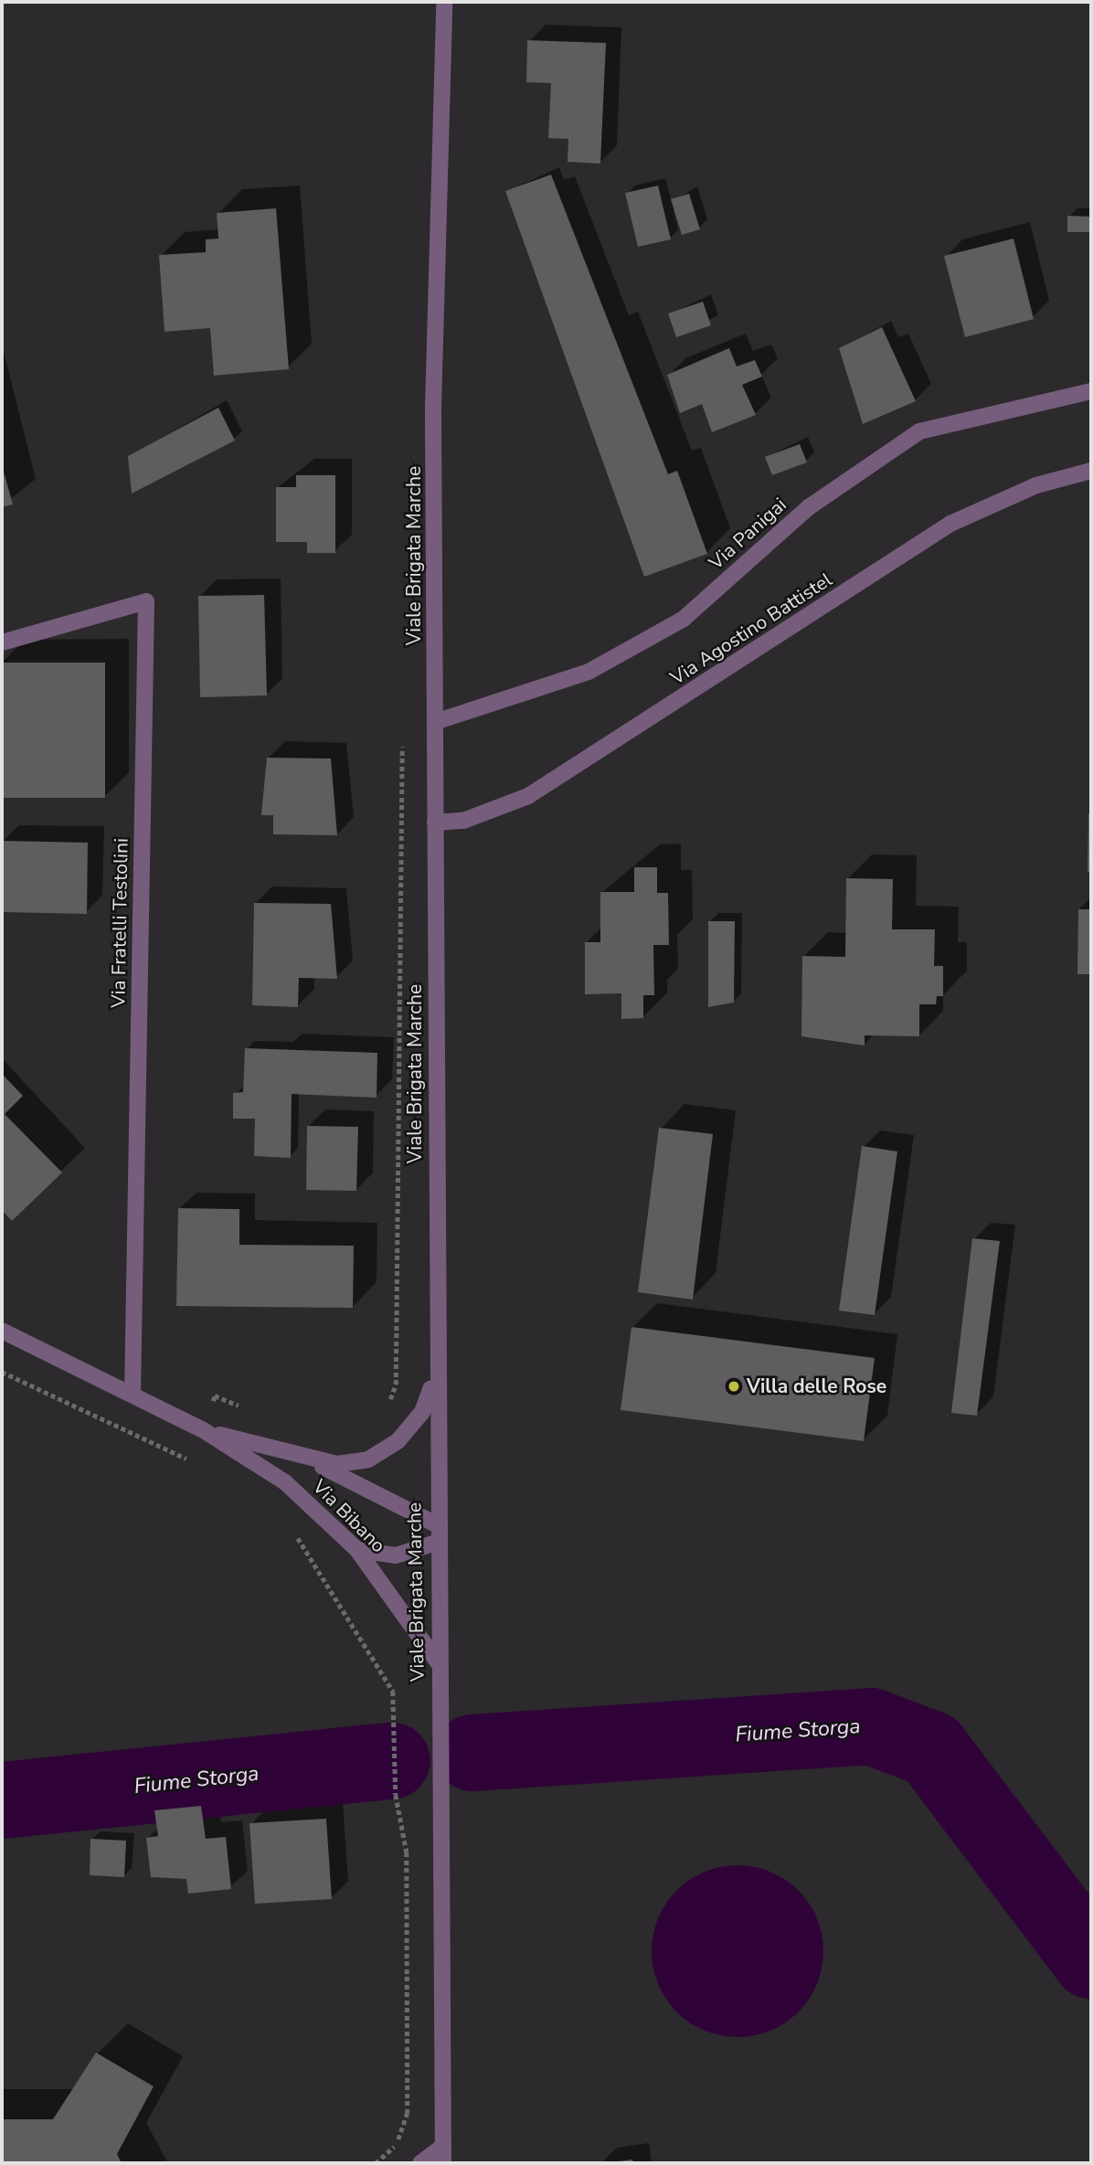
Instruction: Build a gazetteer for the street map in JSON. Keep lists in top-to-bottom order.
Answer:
{
  "streets": {
    "street": [
      "Via Panigai",
      "Viale Brigata Marche",
      "Via Agostino Battistel",
      "Via Fratelli Testolini",
      "Via Bibano"
    ]
  },
  "crossings": [
    ["Via Panigai", "Viale Brigata Marche"],
    ["Viale Brigata Marche", "Via Agostino Battistel"],
    ["Viale Brigata Marche", "Via Bibano"],
    ["Via Fratelli Testolini", "Via Bibano"]
  ],
  "water": ["Fiume Storga"],
  "places": ["Villa delle Rose"]
}
